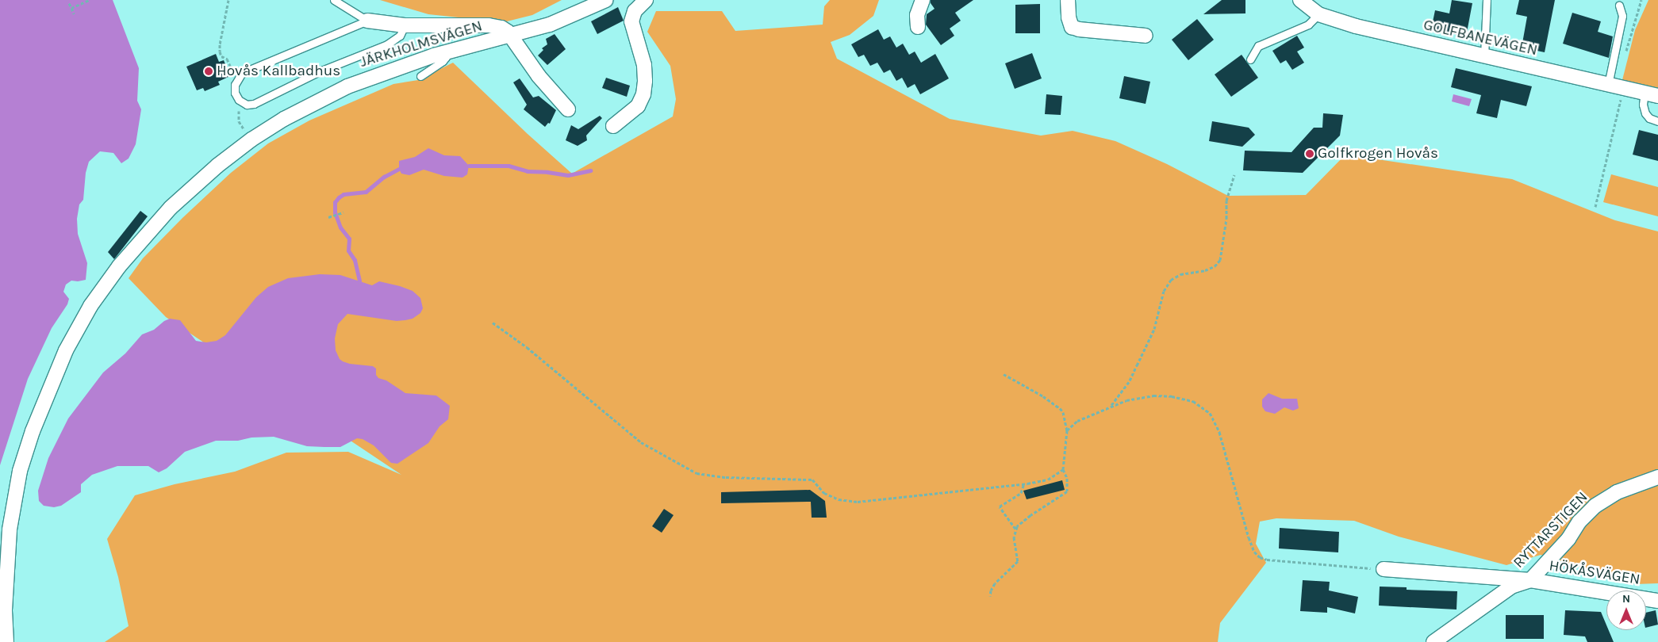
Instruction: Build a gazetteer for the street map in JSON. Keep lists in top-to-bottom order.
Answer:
{
  "streets": {
    "street": [
      "GOLFBANEVÄGEN",
      "JÄRKHOLMSVÄGEN",
      "RYTTARSTIGEN",
      "HÖKÅSVÄGEN"
    ]
  },
  "crossings": [
    ["RYTTARSTIGEN", "HÖKÅSVÄGEN"]
  ],
  "places": ["Hovås Kallbadhus", "Golfkrogen Hovås"],
  "north": "top"
}
